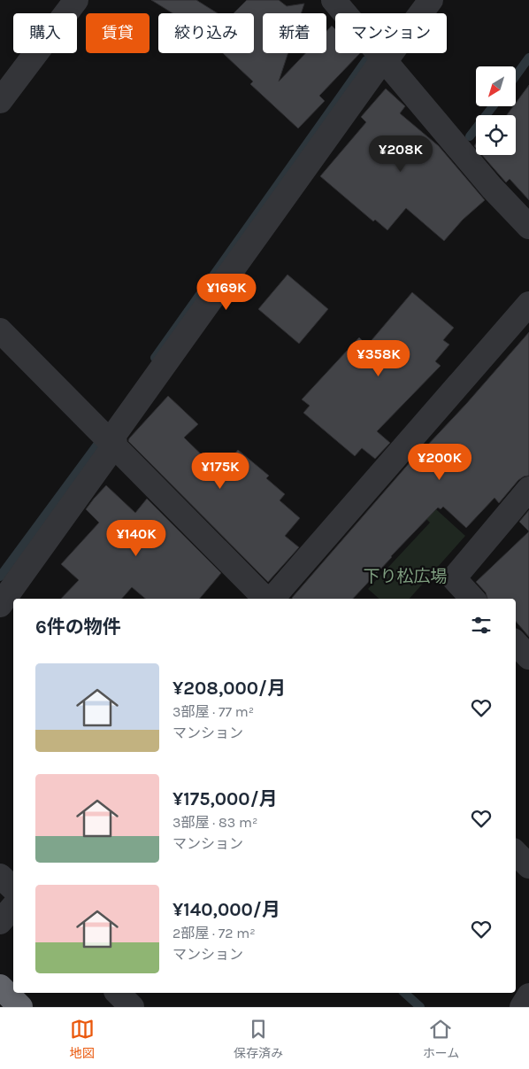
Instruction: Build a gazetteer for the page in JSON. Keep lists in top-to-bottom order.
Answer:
{
  "parks": ["下り松広場"],
  "north": "bottom left",
  "page": {
    "chip": [
      "購入",
      "賃貸",
      "絞り込み",
      "新着",
      "マンション"
    ],
    "price": [
      "¥208K",
      "¥169K",
      "¥358K",
      "¥200K",
      "¥175K",
      "¥140K"
    ],
    "heading": "6件の物件",
    "list": [
      {
        "name": "¥208,000/月",
        "note": "3部屋 · 77 m² · マンション"
      },
      {
        "name": "¥175,000/月",
        "note": "3部屋 · 83 m² · マンション"
      },
      {
        "name": "¥140,000/月",
        "note": "2部屋 · 72 m² · マンション"
      }
    ],
    "tabs": ["地図", "保存済み", "ホーム"]
  }
}
